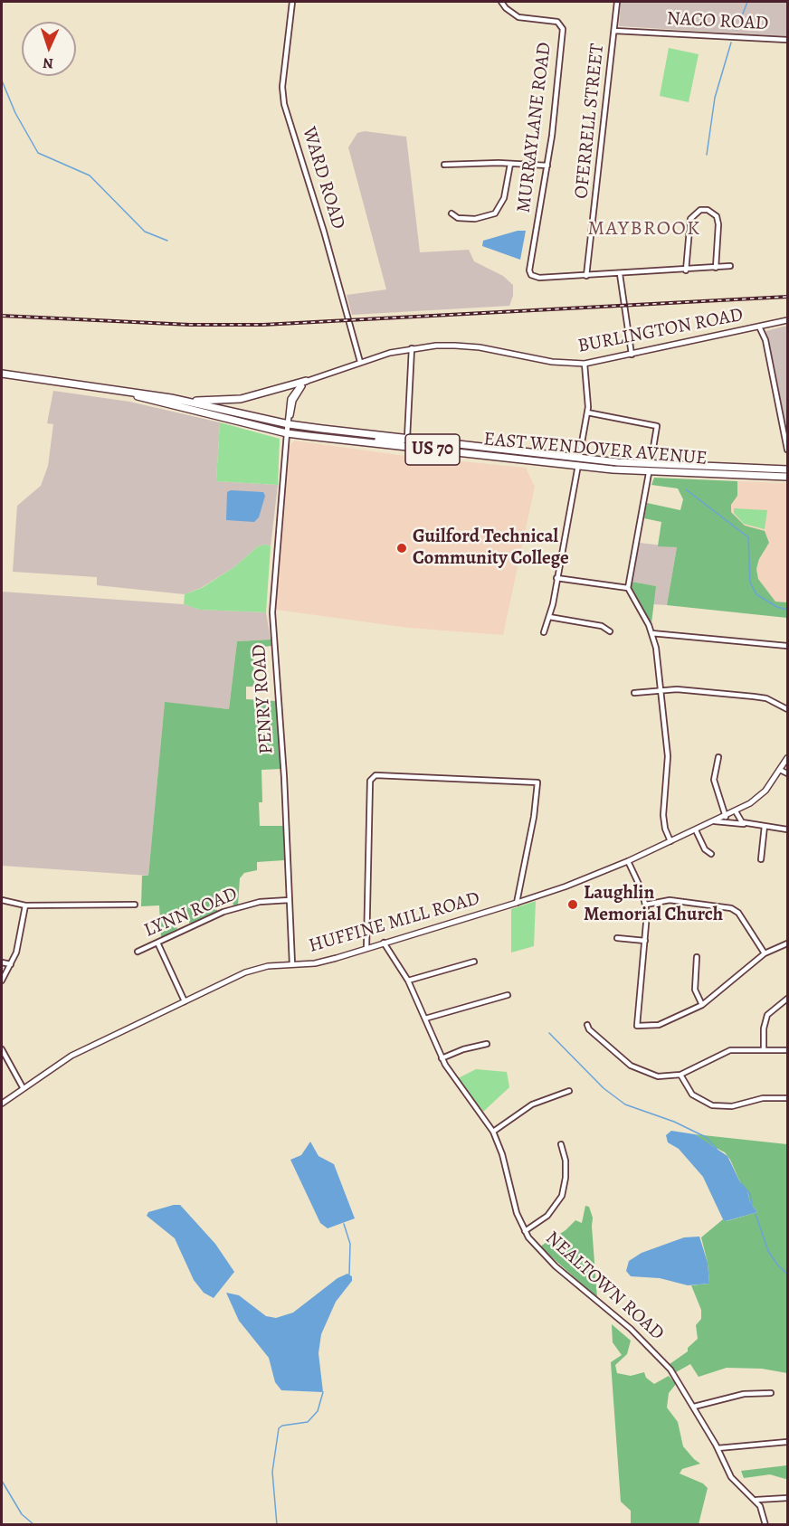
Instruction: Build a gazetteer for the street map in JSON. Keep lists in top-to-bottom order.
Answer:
{
  "streets": {
    "highway": ["US 70", "EAST WENDOVER AVENUE"],
    "main road": ["BURLINGTON ROAD", "HUFFINE MILL ROAD"],
    "street": [
      "NACO ROAD",
      "OFERRELL STREET",
      "MURRAYLANE ROAD",
      "WARD ROAD",
      "PENRY ROAD",
      "LYNN ROAD",
      "NEALTOWN ROAD"
    ]
  },
  "crossings": [
    ["NACO ROAD", "OFERRELL STREET"],
    ["OFERRELL STREET", "MURRAYLANE ROAD"],
    ["WARD ROAD", "BURLINGTON ROAD"],
    ["BURLINGTON ROAD", "EAST WENDOVER AVENUE"],
    ["BURLINGTON ROAD", "PENRY ROAD"],
    ["US 70", "EAST WENDOVER AVENUE"],
    ["EAST WENDOVER AVENUE", "PENRY ROAD"],
    ["PENRY ROAD", "LYNN ROAD"],
    ["PENRY ROAD", "HUFFINE MILL ROAD"],
    ["HUFFINE MILL ROAD", "NEALTOWN ROAD"]
  ],
  "districts": ["MAYBROOK"],
  "places": ["Guilford Technical Community College", "Laughlin Memorial Church"],
  "north": "bottom"
}
